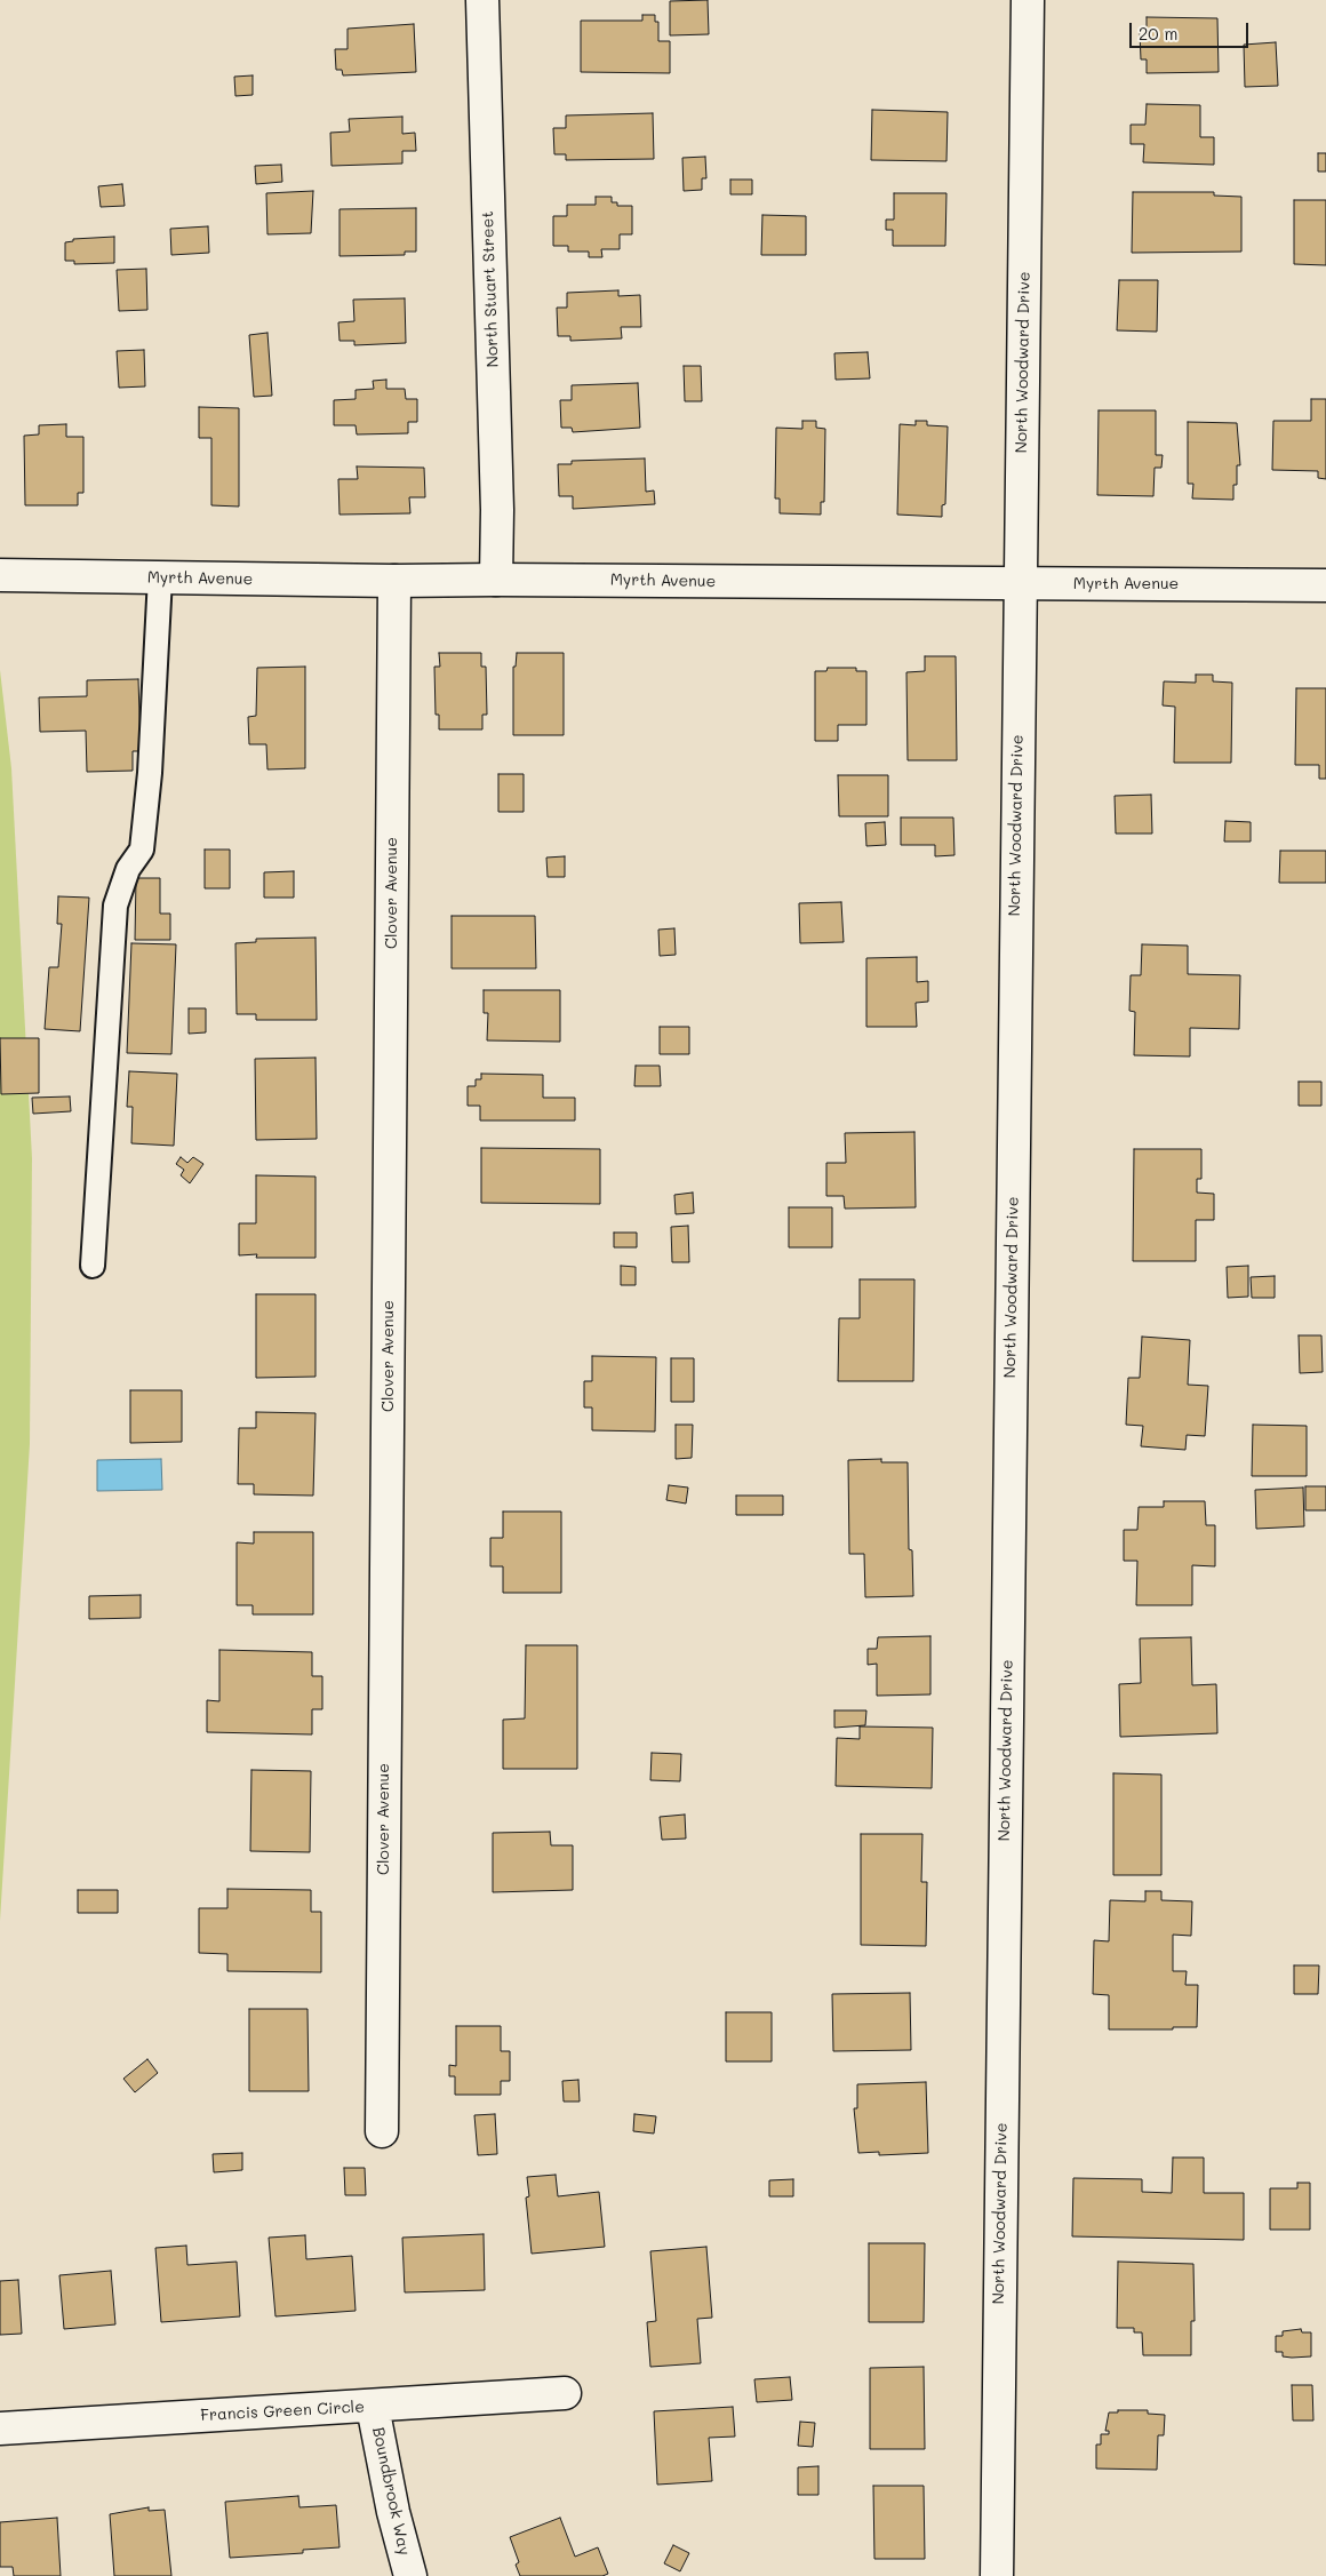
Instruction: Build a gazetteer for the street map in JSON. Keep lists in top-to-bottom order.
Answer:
{
  "streets": {
    "street": [
      "North Stuart Street",
      "North Woodward Drive",
      "Myrth Avenue",
      "Clover Avenue",
      "Francis Green Circle",
      "Boundbrook Way"
    ]
  },
  "crossings": [
    ["North Stuart Street", "Myrth Avenue"],
    ["North Woodward Drive", "Myrth Avenue"],
    ["Myrth Avenue", "Clover Avenue"],
    ["Francis Green Circle", "Boundbrook Way"]
  ],
  "scale_bar": "20 m"
}
